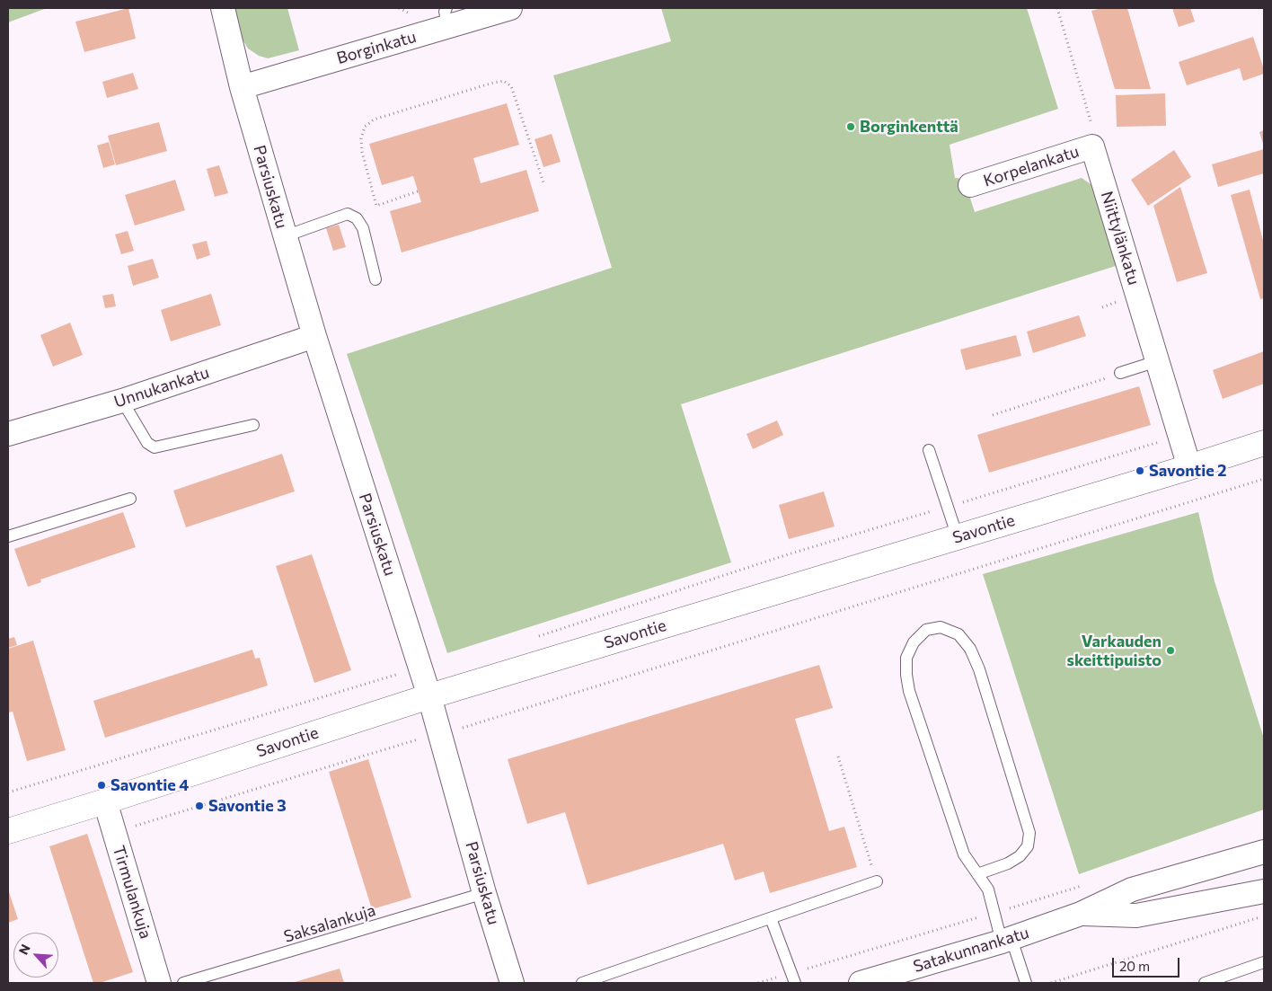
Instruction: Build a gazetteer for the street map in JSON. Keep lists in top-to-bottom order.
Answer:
{
  "streets": {
    "street": [
      "Borginkatu",
      "Korpelankatu",
      "Parsiuskatu",
      "Niittylänkatu",
      "Unnukankatu",
      "Savontie",
      "Tirmulankuja",
      "Satakunnankatu"
    ],
    "lane": ["Saksalankuja"]
  },
  "crossings": [
    ["Borginkatu", "Parsiuskatu"],
    ["Korpelankatu", "Niittylänkatu"],
    ["Parsiuskatu", "Unnukankatu"],
    ["Parsiuskatu", "Savontie"],
    ["Parsiuskatu", "Saksalankuja"],
    ["Niittylänkatu", "Savontie"],
    ["Savontie", "Tirmulankuja"]
  ],
  "places": [
    "Borginkenttä",
    "Savontie 2",
    "Varkauden skeittipuisto",
    "Savontie 4",
    "Savontie 3"
  ],
  "scale_bar": "20 m",
  "north": "top left"
}
